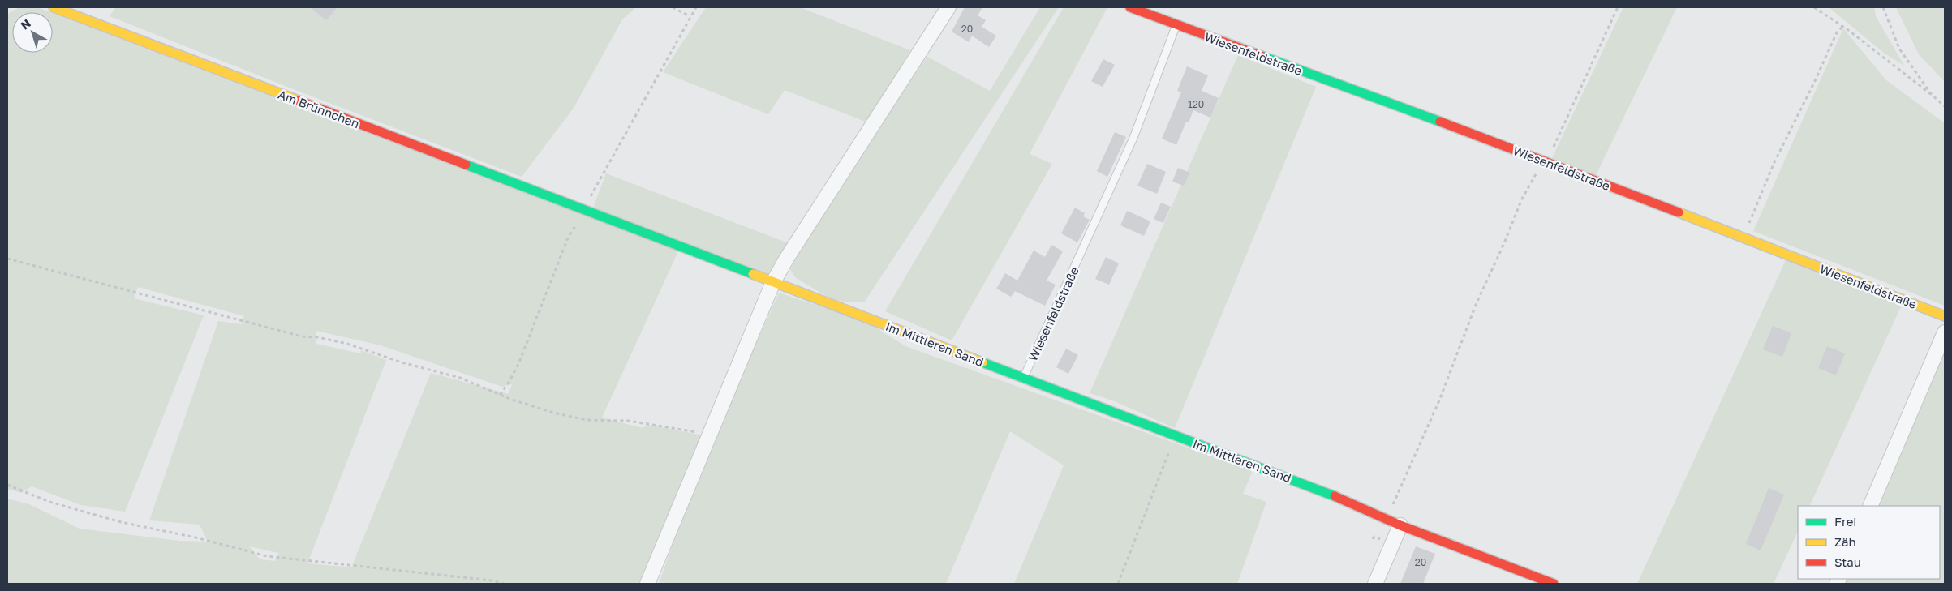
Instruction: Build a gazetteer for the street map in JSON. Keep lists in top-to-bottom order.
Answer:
{
  "streets": {
    "street": ["Wiesenfeldstraße", "Am Brünnchen", "Im Mittleren Sand"]
  },
  "crossings": [
    ["Wiesenfeldstraße", "Im Mittleren Sand"],
    ["Am Brünnchen", "Im Mittleren Sand"]
  ],
  "house_numbers": ["20", "120", "20"],
  "legend": ["Frei", "Zäh", "Stau"],
  "north": "top left"
}
